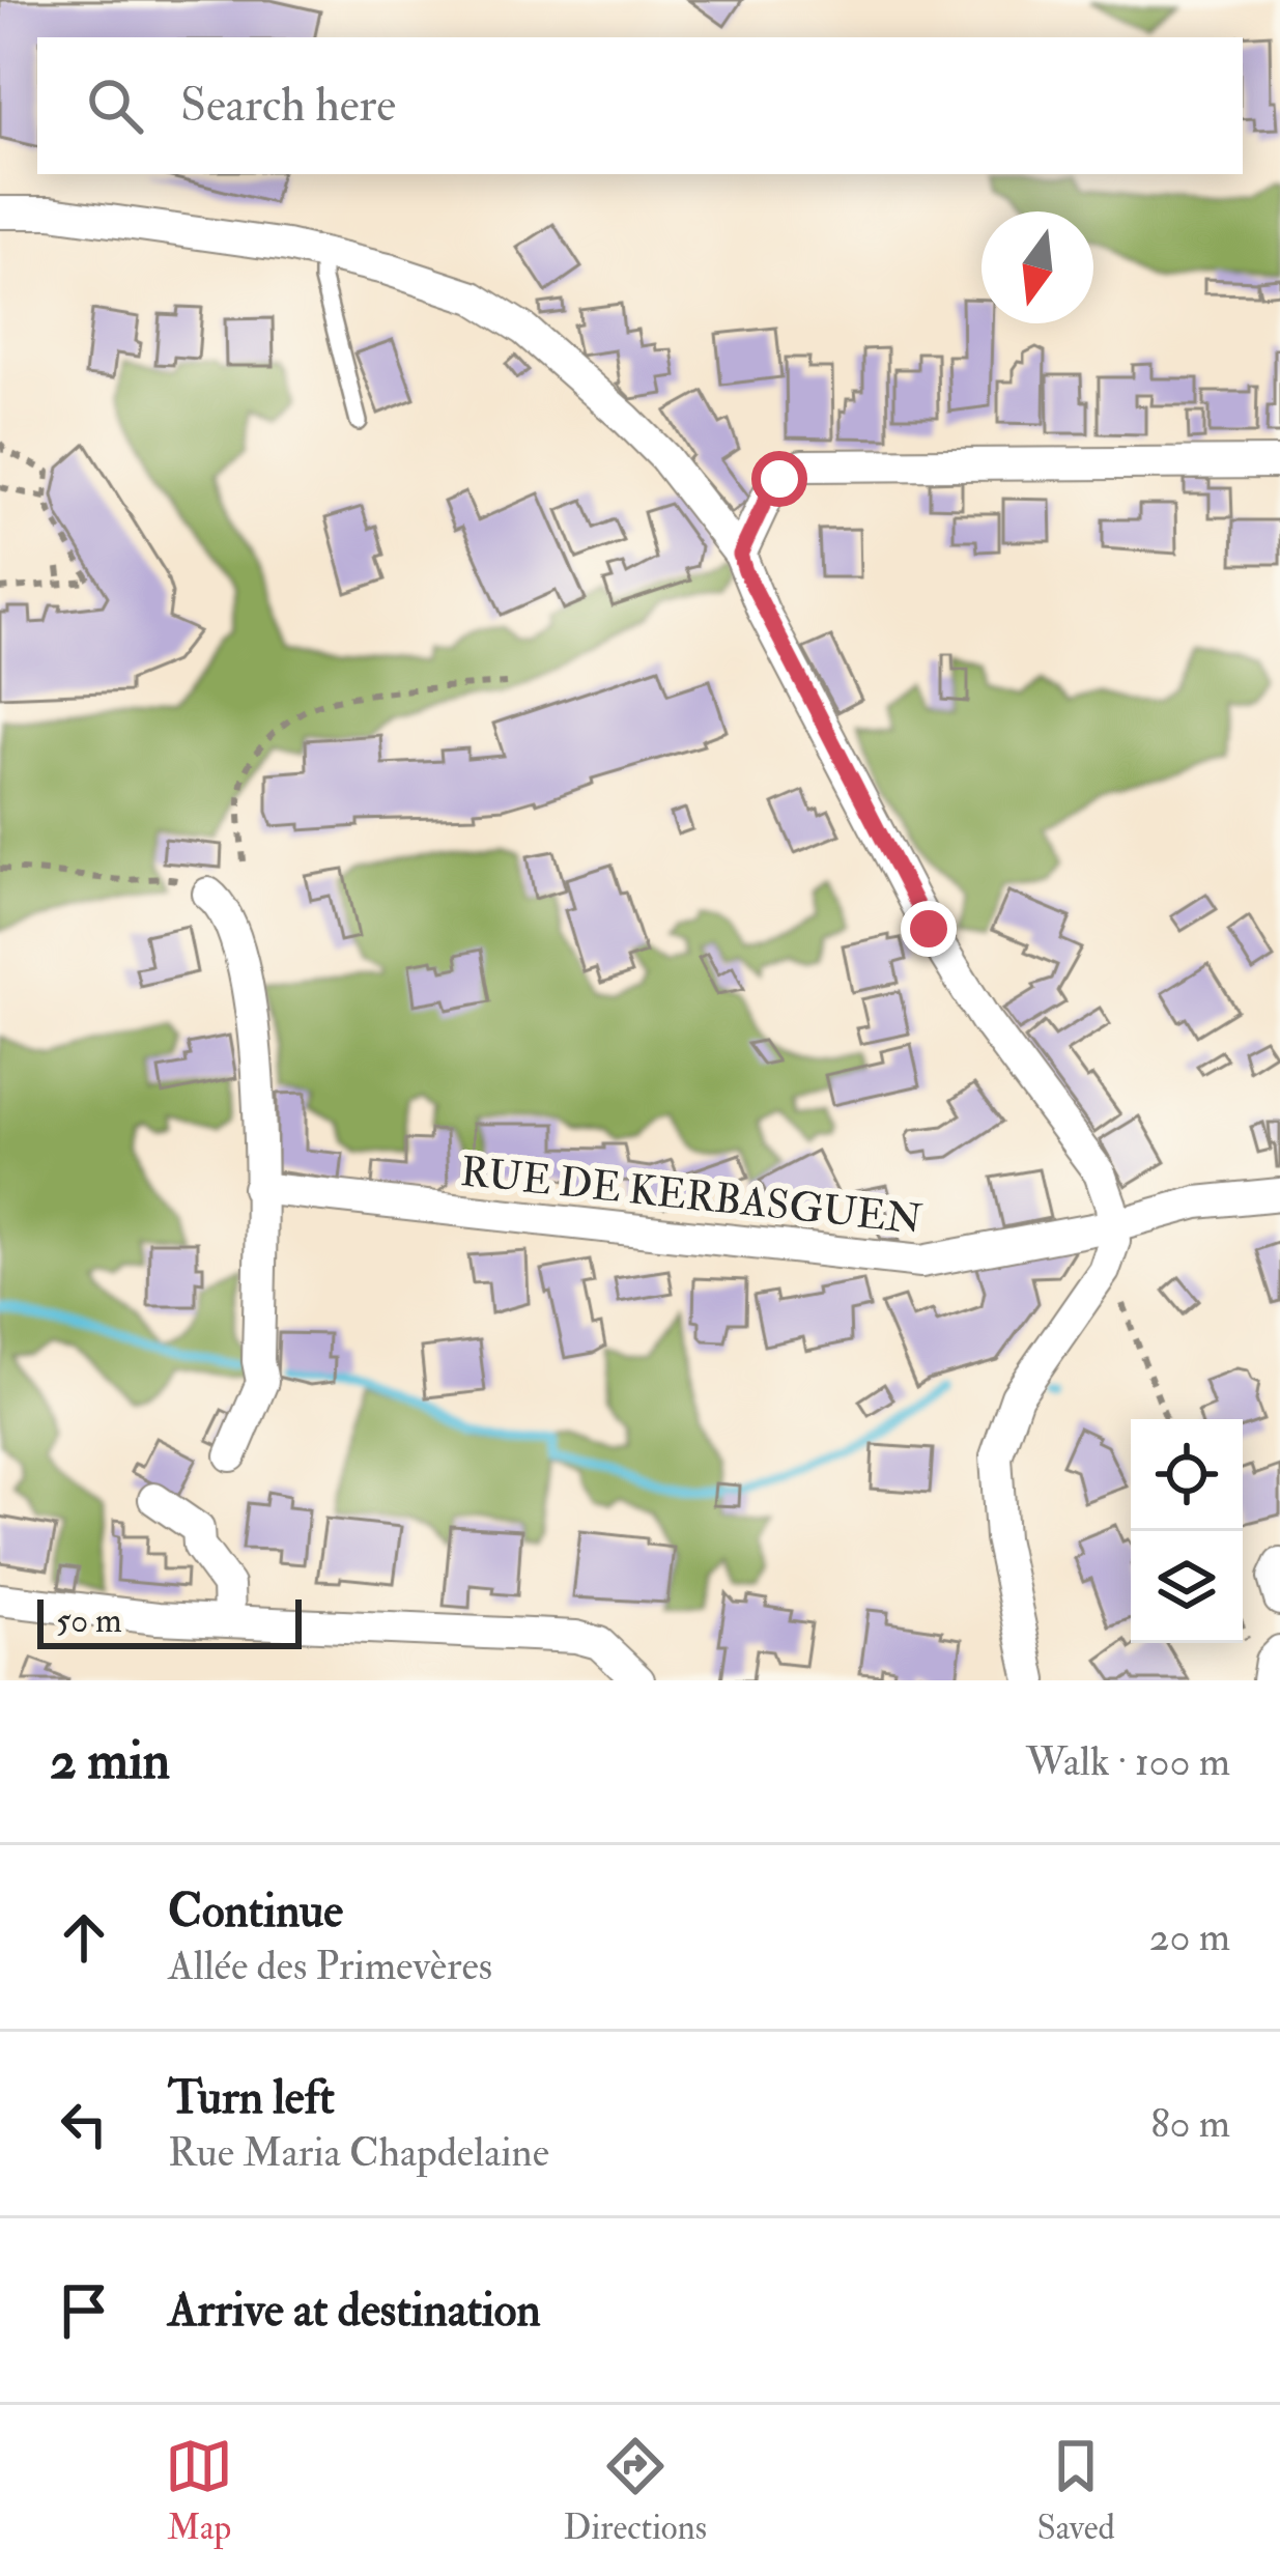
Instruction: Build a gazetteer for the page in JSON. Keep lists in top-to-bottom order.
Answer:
{
  "streets": {
    "street": ["RUE DE KERBASGUEN"]
  },
  "scale_bar": "50 m",
  "north": "bottom",
  "page": {
    "search": "Search here",
    "scale": "50 m",
    "heading": ["2 min", "Walk · 100 m"],
    "list": [
      ["Continue", "Allée des Primevères", "20 m"],
      ["Turn left", "Rue Maria Chapdelaine", "80 m"],
      "Arrive at destination"
    ],
    "nav": ["Map", "Directions", "Saved"]
  }
}
